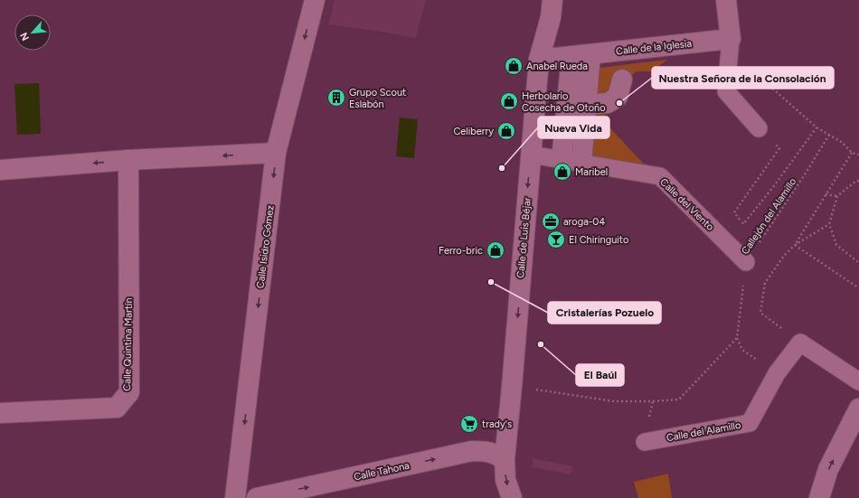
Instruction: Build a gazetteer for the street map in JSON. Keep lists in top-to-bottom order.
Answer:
{
  "streets": {
    "street": [
      "Calle de la Iglesia",
      "Calle de Luis Béjar",
      "Calle Isidro Gómez",
      "Calle Quintina Martín",
      "Calle Tahona"
    ],
    "lane": ["Calle del Viento", "Calle del Alamillo"],
    "path": ["Callejón del Alamillo"]
  },
  "crossings": [
    ["Calle de la Iglesia", "Calle de Luis Béjar"],
    ["Calle del Viento", "Callejón del Alamillo"],
    ["Calle del Viento", "Calle de Luis Béjar"],
    ["Calle de Luis Béjar", "Calle Tahona"]
  ],
  "one_way": ["Calle de Luis Béjar", "Calle Isidro Gómez", "Calle Tahona"],
  "places": {
    "shop": [
      "Anabel Rueda",
      "Herbolario Cosecha de Otoño",
      "Celiberry",
      "Maribel",
      "Ferro-bric"
    ],
    "building": ["Grupo Scout Eslabón"],
    "other": [
      "Nuestra Señora de la Consolación",
      "Nueva Vida",
      "Cristalerías Pozuelo",
      "El Baúl"
    ],
    "office": ["aroga-04"],
    "bar": ["El Chiringuito"],
    "supermarket": ["trady's"]
  },
  "north": "bottom left"
}
